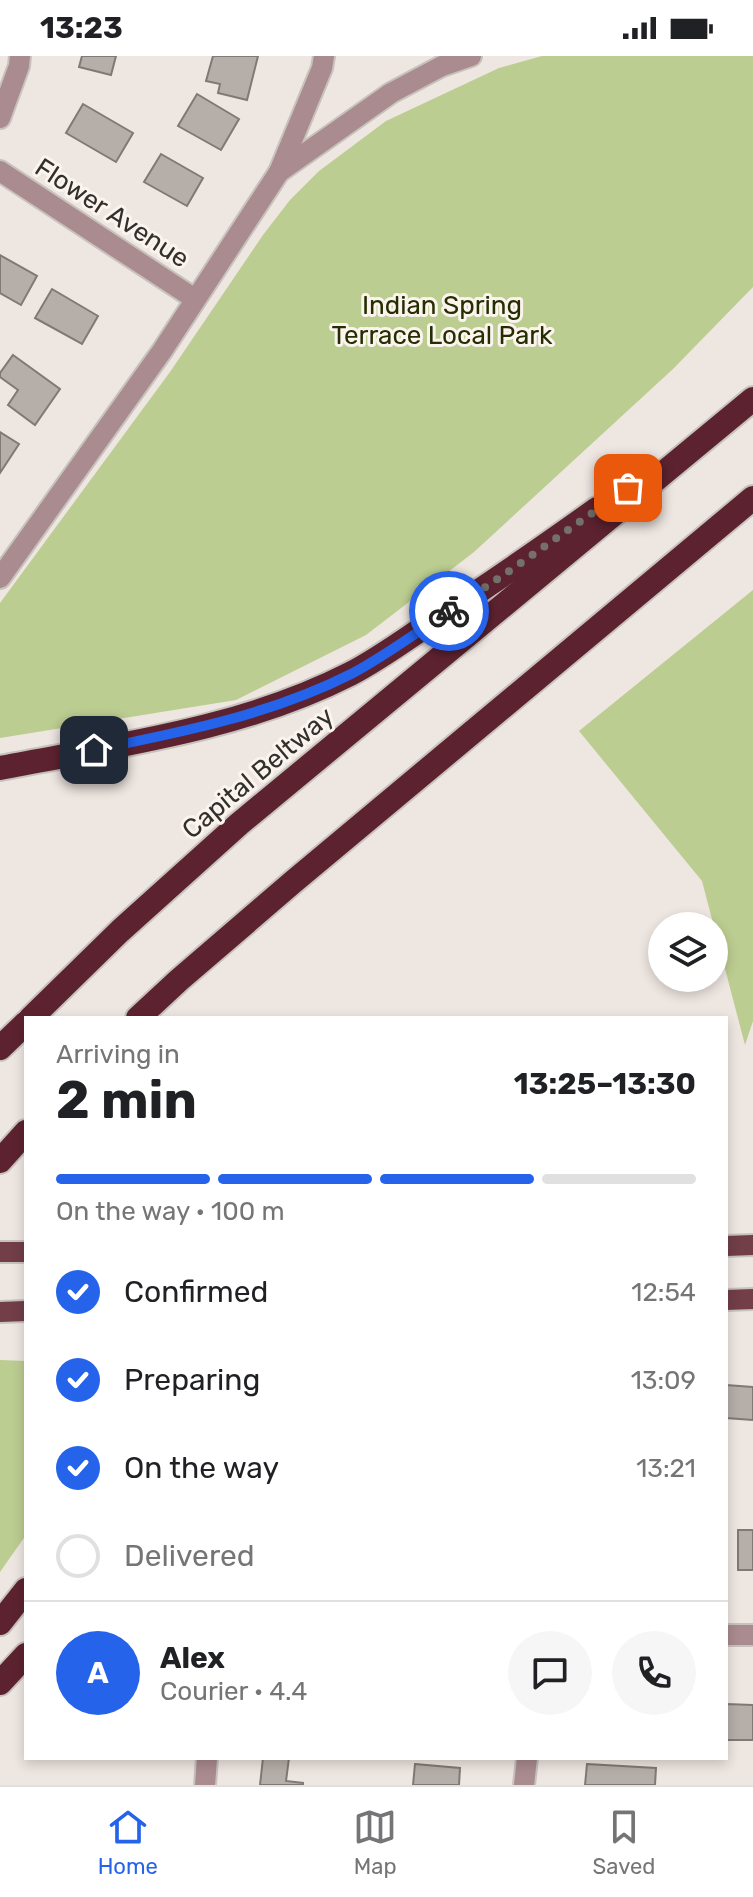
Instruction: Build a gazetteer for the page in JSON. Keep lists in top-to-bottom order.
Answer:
{
  "streets": {
    "highway": ["Capital Beltway"],
    "street": ["Flower Avenue"]
  },
  "parks": ["Indian Spring Terrace Local Park"],
  "page": {
    "status": "13:23",
    "heading": ["2 min", "Arriving in", "13:25–13:30"],
    "panel": ["Alex", "Courier · 4.4"],
    "bar": "On the way · 100 m",
    "list": [
      ["Confirmed", "12:54"],
      ["Preparing", "13:09"],
      ["On the way", "13:21"],
      "Delivered"
    ],
    "round": "A",
    "tabs": ["Home", "Map", "Saved"]
  }
}
